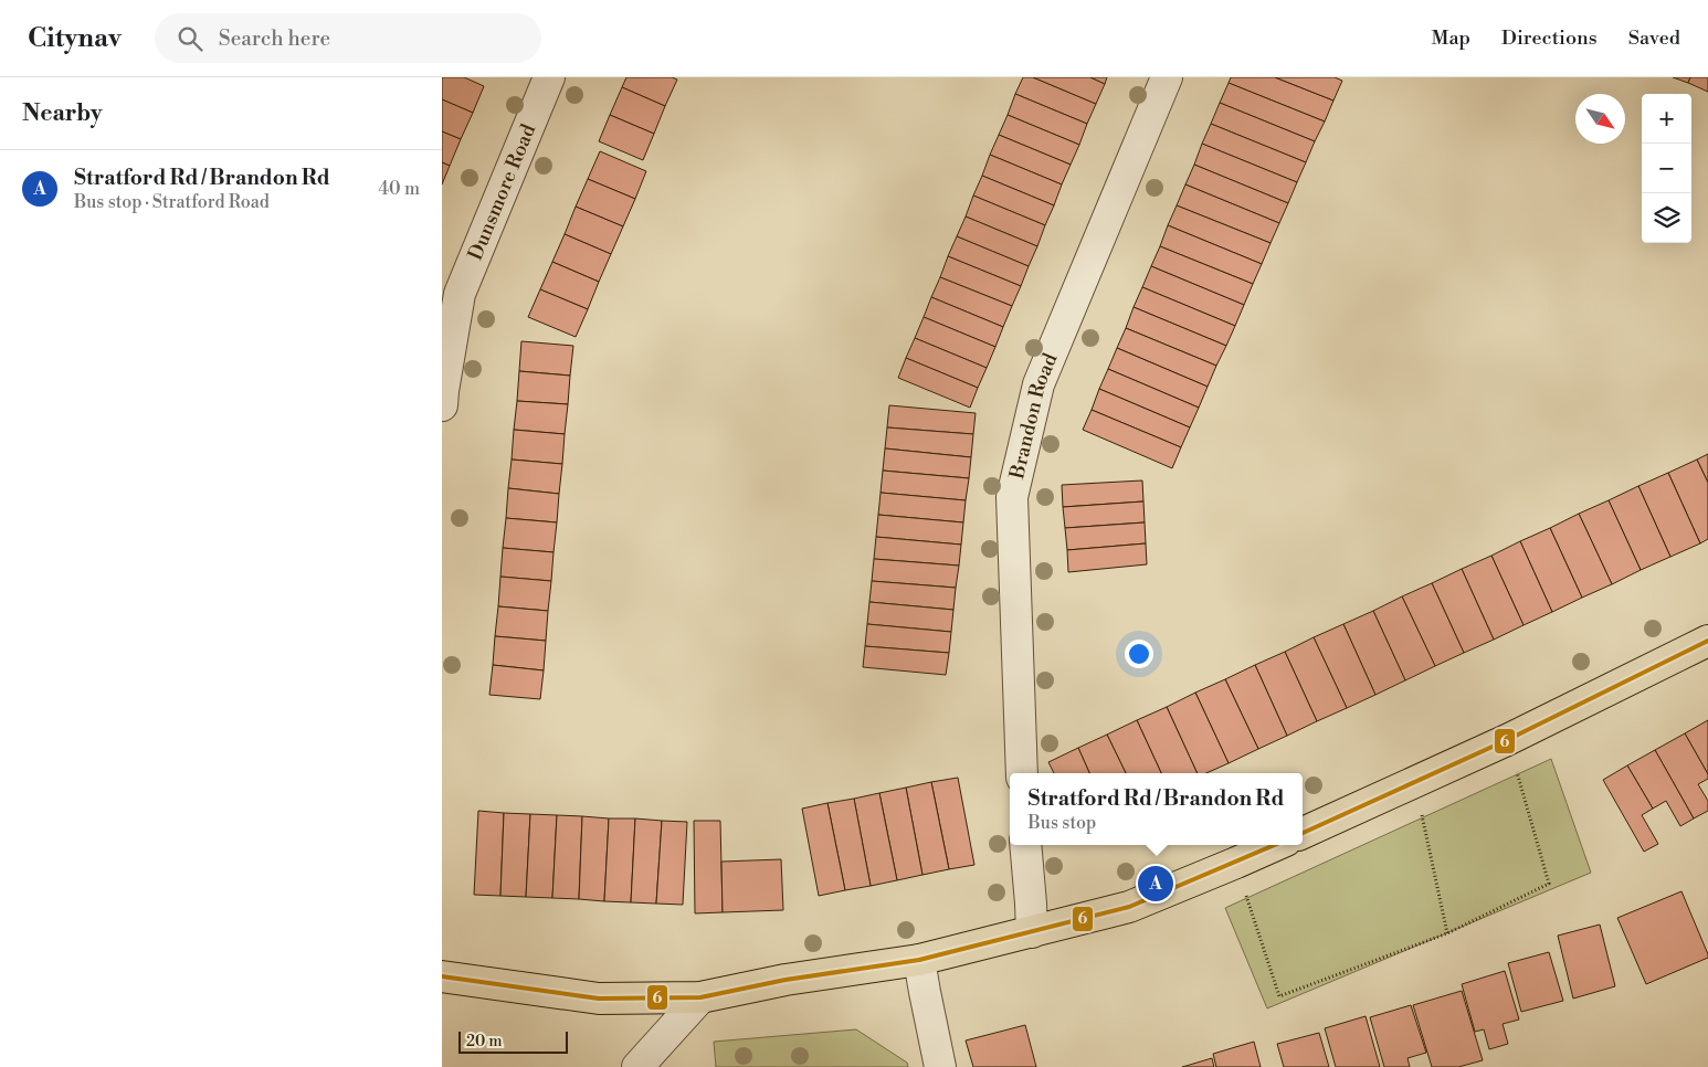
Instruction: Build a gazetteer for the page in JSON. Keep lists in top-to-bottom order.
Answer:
{
  "streets": {
    "street": ["Dunsmore Road", "Brandon Road"]
  },
  "lines": ["transit line 6"],
  "scale_bar": "20 m",
  "north": "bottom right",
  "page": {
    "header": "Citynav",
    "search": "Search here",
    "nav": ["Map", "Directions", "Saved"],
    "heading": "Nearby",
    "map_buttons": ["+", "−"],
    "list": [
      {
        "mark": "A",
        "name": "Stratford Rd / Brandon Rd",
        "note": "Bus stop · Stratford Road",
        "value": "40 m"
      }
    ],
    "popup": ["Stratford Rd / Brandon Rd", "Bus stop"],
    "pins": "A",
    "scale": "20 m"
  }
}
